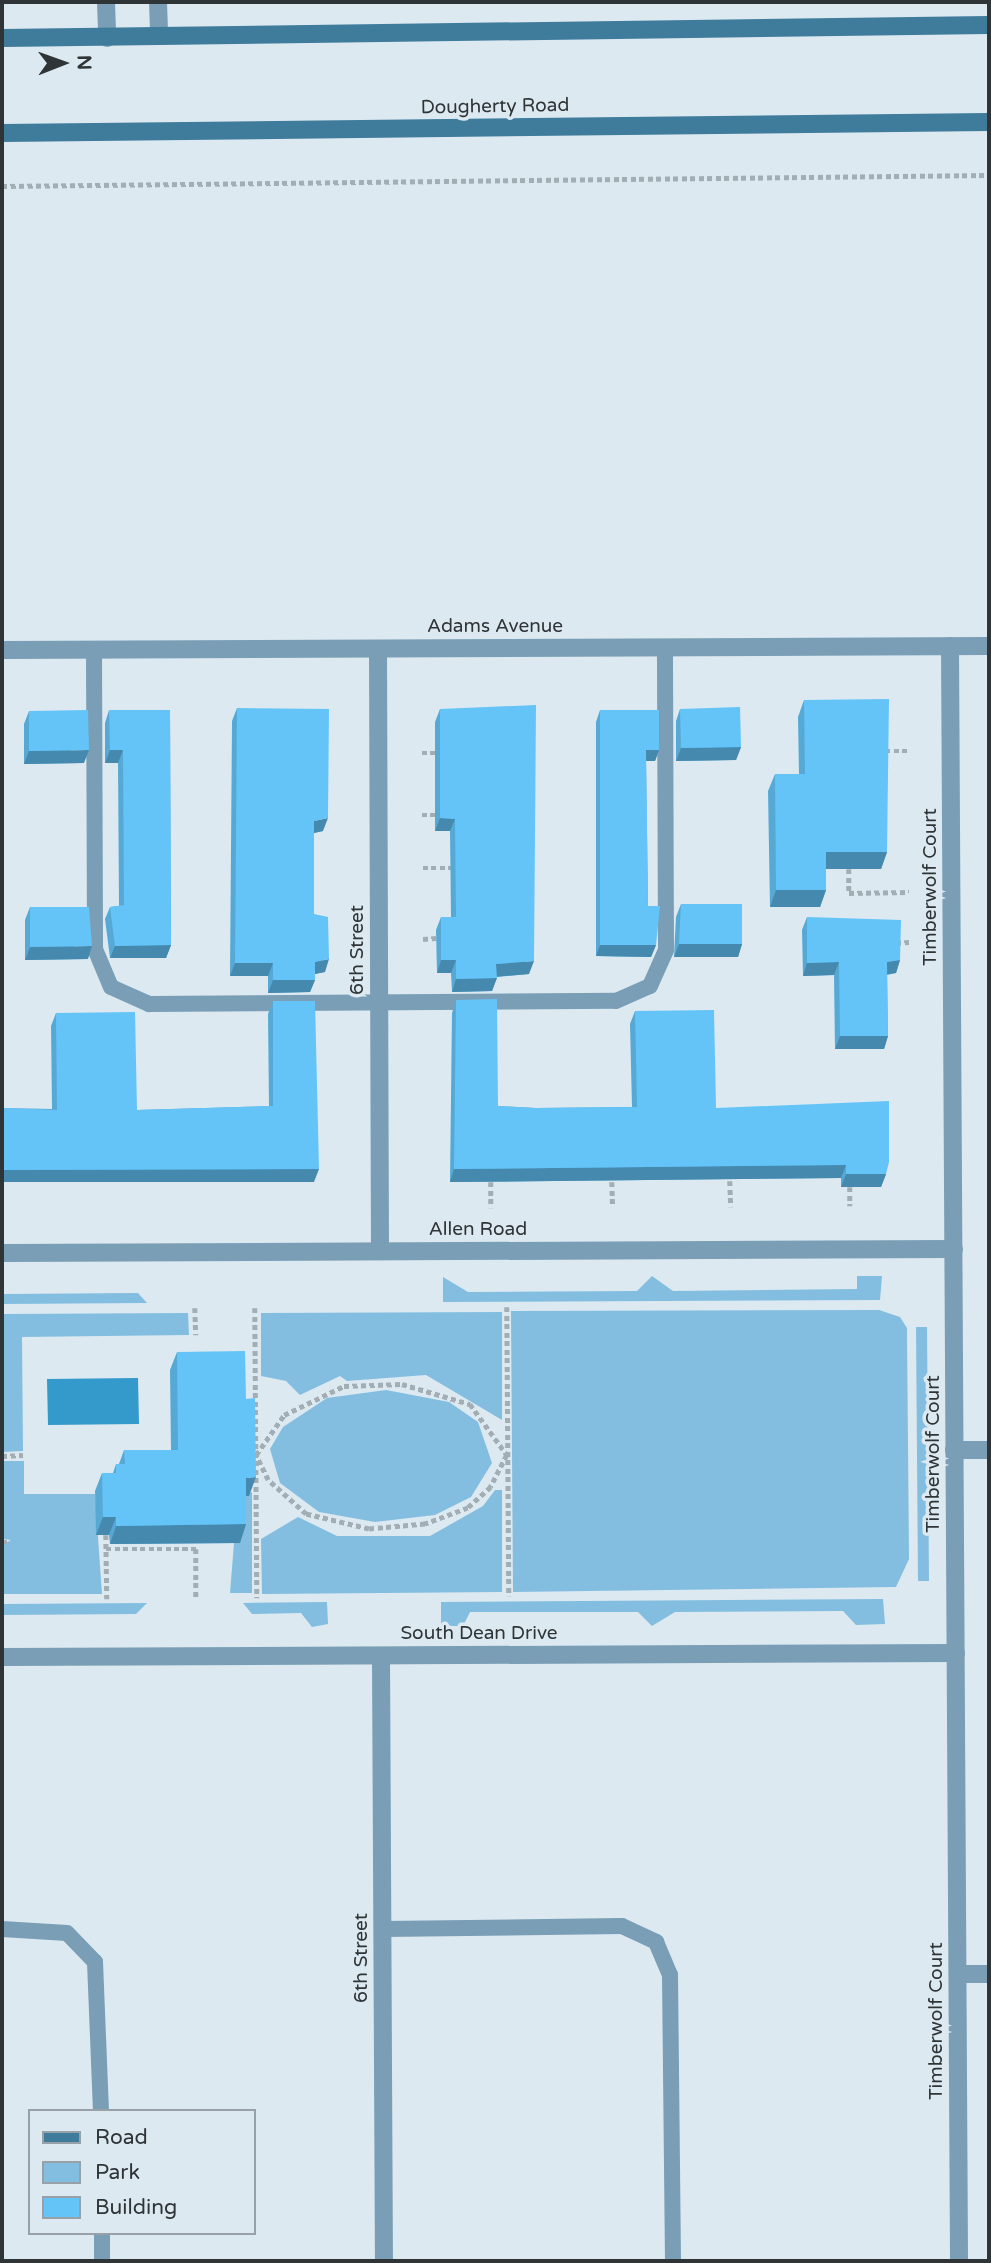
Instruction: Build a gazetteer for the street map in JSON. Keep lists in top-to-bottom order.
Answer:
{
  "streets": {
    "main road": ["Dougherty Road"],
    "street": [
      "Adams Avenue",
      "Timberwolf Court",
      "6th Street",
      "Allen Road",
      "South Dean Drive"
    ]
  },
  "crossings": [
    ["Adams Avenue", "Timberwolf Court"],
    ["Adams Avenue", "6th Street"],
    ["Timberwolf Court", "Allen Road"],
    ["Timberwolf Court", "South Dean Drive"],
    ["6th Street", "Allen Road"],
    ["6th Street", "South Dean Drive"]
  ],
  "legend": ["Road", "Park", "Building"],
  "north": "right"
}
